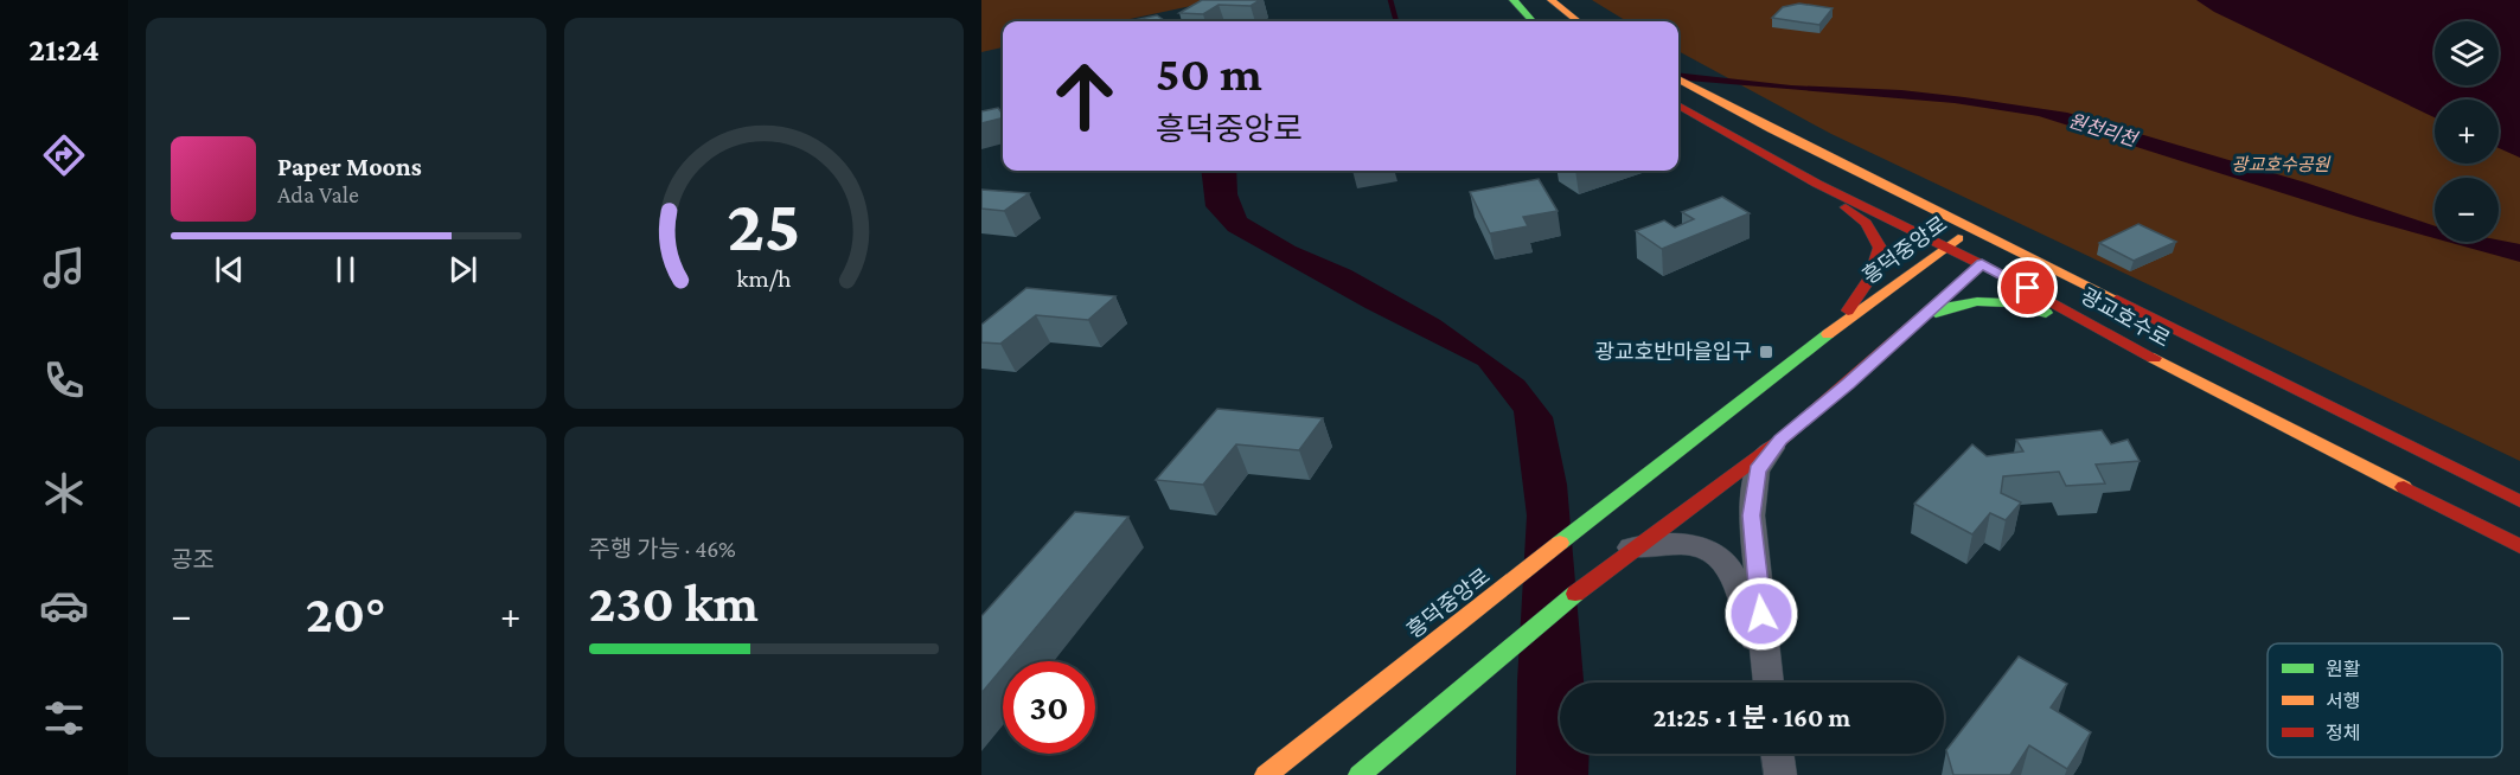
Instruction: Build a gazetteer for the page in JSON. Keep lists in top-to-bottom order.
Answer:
{
  "streets": {
    "main road": ["흥덕중앙로", "광교호수로"]
  },
  "crossings": [
    ["흥덕중앙로", "광교호수로"]
  ],
  "water": ["원천리천"],
  "parks": ["광교호수공원"],
  "places": {
    "transit": ["광교호반마을입구"]
  },
  "legend": ["원활", "서행", "정체"],
  "page": {
    "tabs": "21:24",
    "map_buttons": ["+", "−"],
    "turn": ["50 m", "흥덕중앙로"],
    "song": ["Paper Moons", "Ada Vale"],
    "tile": [
      "공조",
      ["주행 가능 · 46%", "230 km"]
    ],
    "heat": ["−", "20°", "+"],
    "limit": "30",
    "trip": "21:25 · 1 분 · 160 m",
    "gauge": ["25", "km/h"]
  }
}
